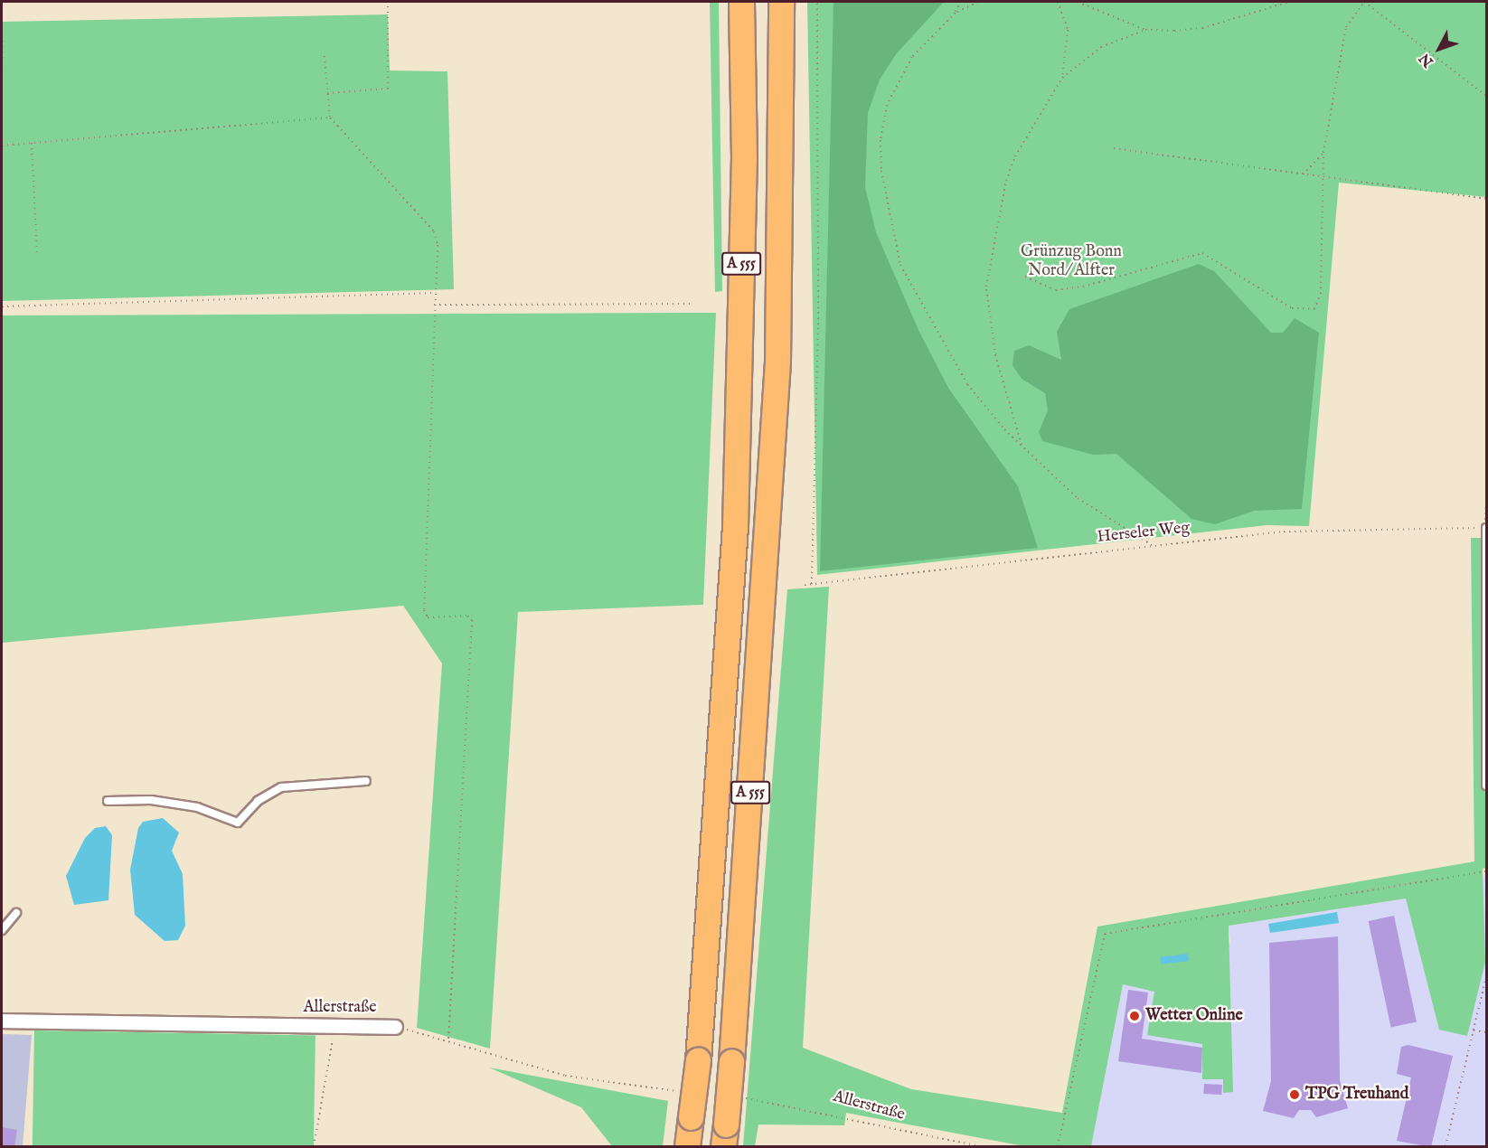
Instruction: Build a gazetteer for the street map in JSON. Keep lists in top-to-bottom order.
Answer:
{
  "streets": {
    "highway": ["A 555"],
    "street": ["Allerstraße"],
    "path": ["Herseler Weg"]
  },
  "parks": ["Grünzug Bonn Nord/ Alfter"],
  "places": ["Wetter Online", "TPG Treuhand"],
  "north": "bottom left"
}
